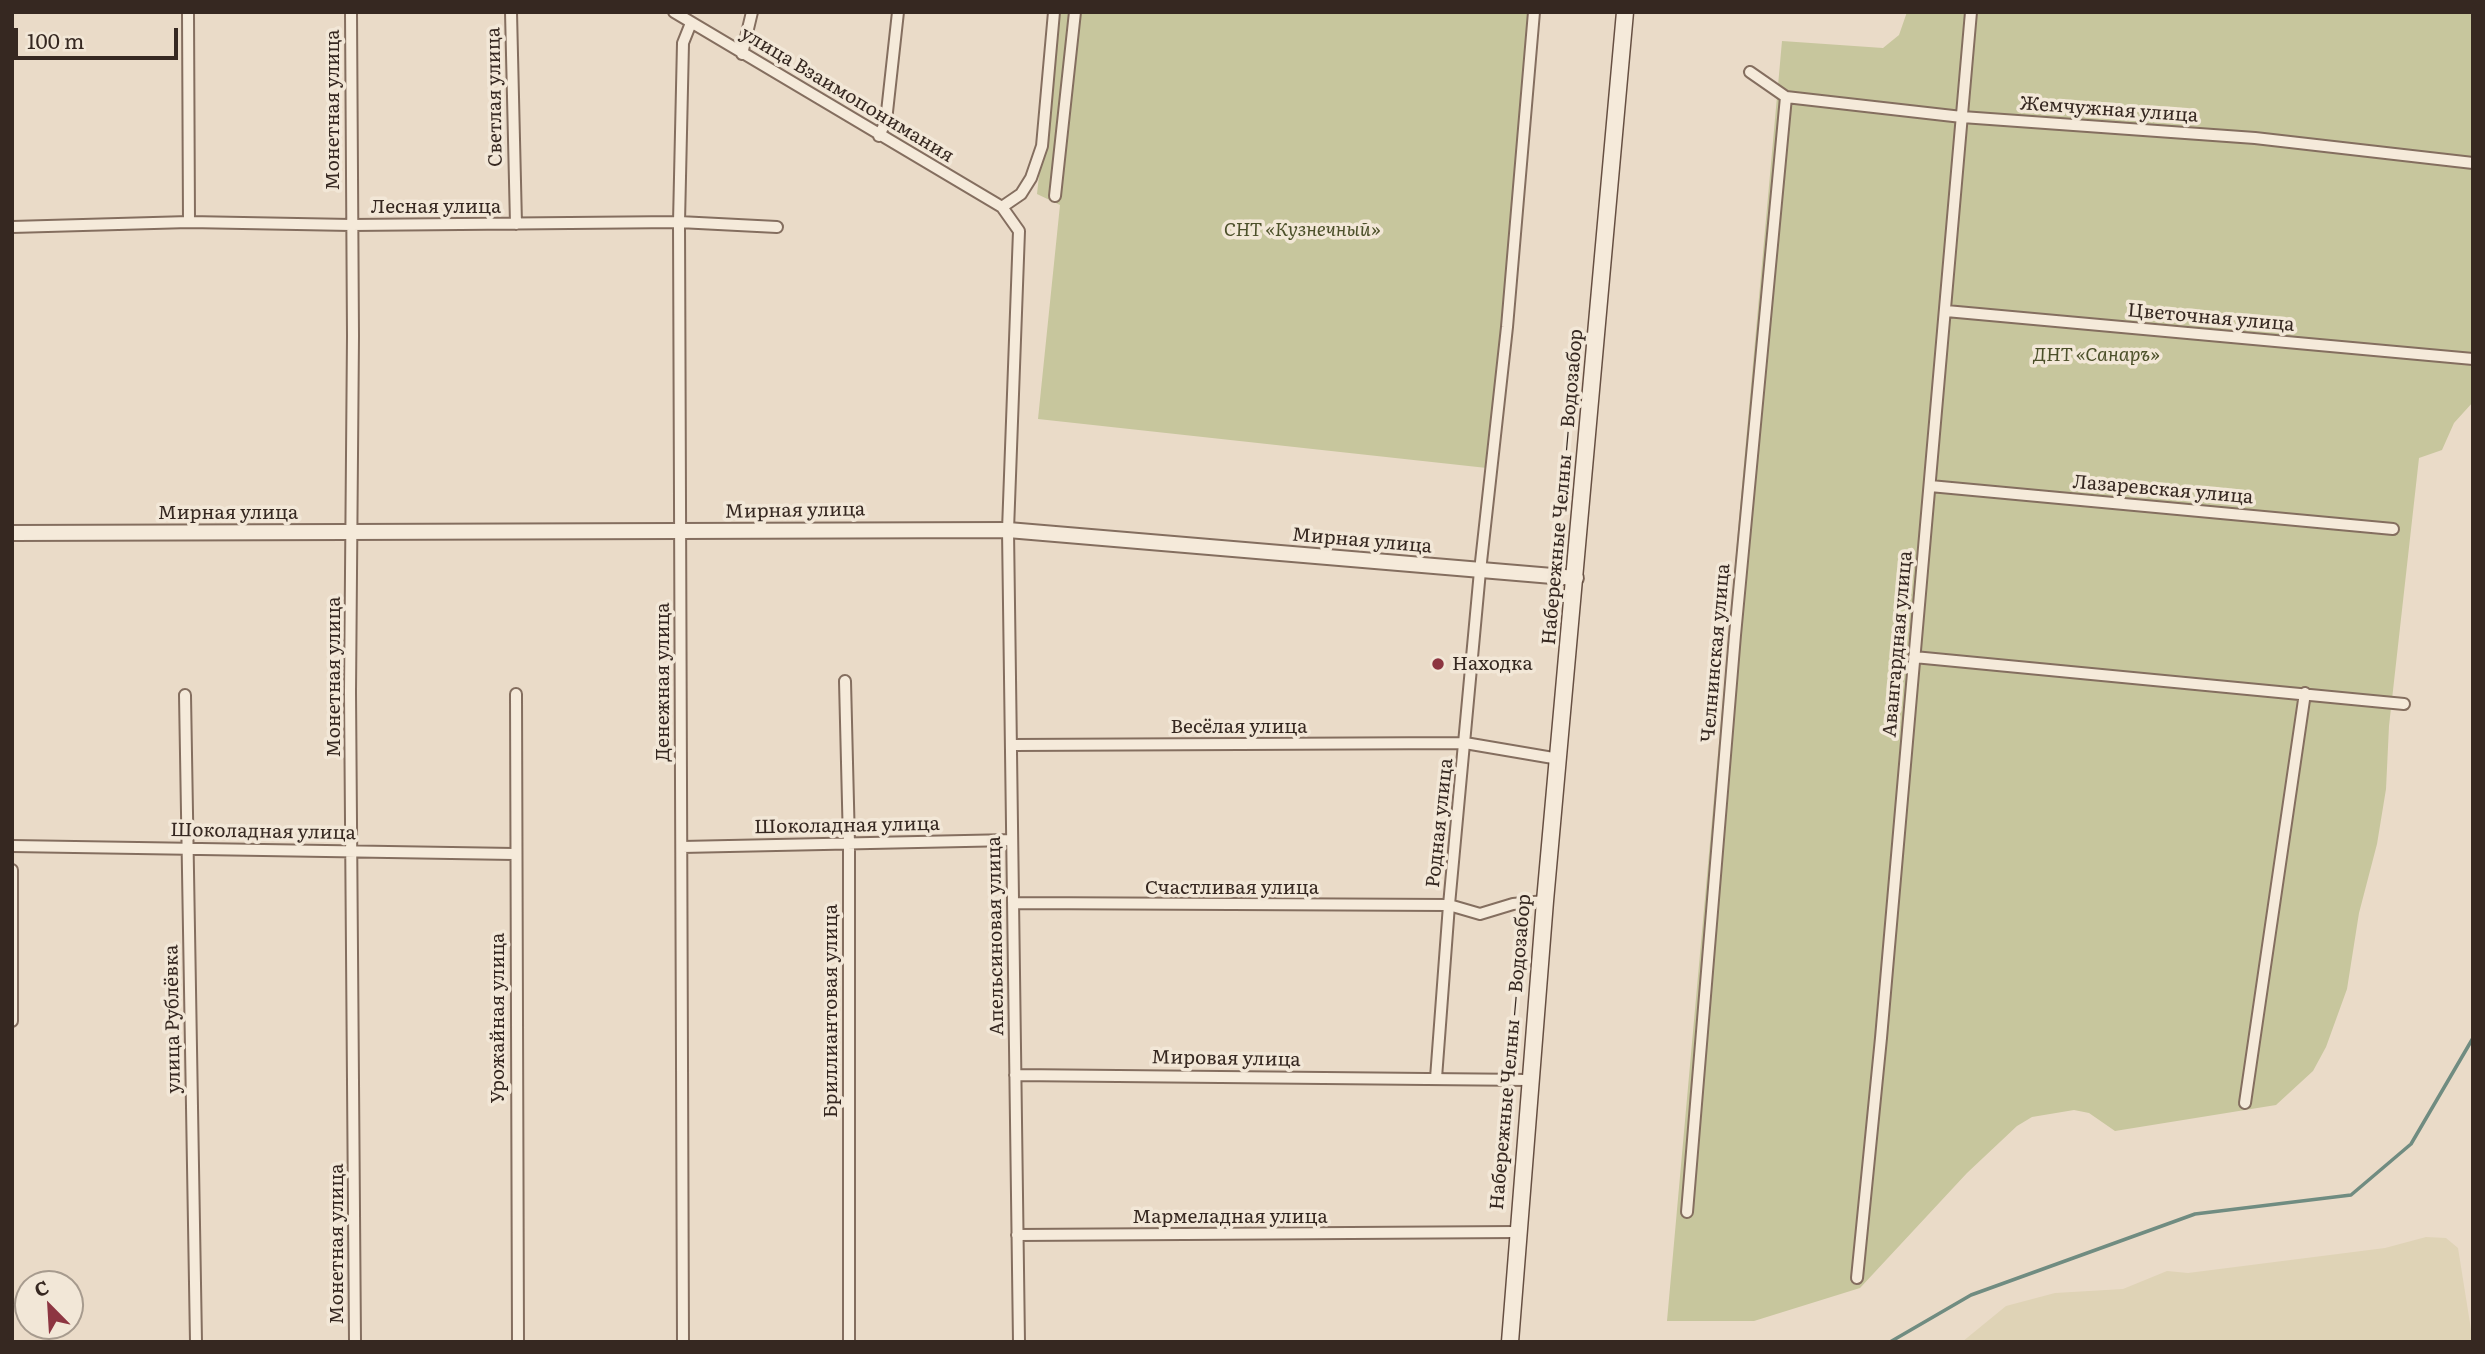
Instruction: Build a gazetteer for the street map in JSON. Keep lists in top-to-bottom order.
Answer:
{
  "streets": {
    "main road": ["Набережные Челны — Водозабор"],
    "street": [
      "улица Взаимопонимания",
      "Светлая улица",
      "Монетная улица",
      "Жемчужная улица",
      "Лесная улица",
      "Цветочная улица",
      "Лазаревская улица",
      "Мирная улица",
      "Авангардная улица",
      "Челнинская улица",
      "Денежная улица",
      "Весёлая улица",
      "Родная улица",
      "Шоколадная улица",
      "Счастливая улица",
      "Апельсиновая улица",
      "Бриллиантовая улица",
      "Урожайная улица",
      "улица Рублёвка",
      "Мировая улица",
      "Мармеладная улица"
    ]
  },
  "crossings": [
    ["улица Взаимопонимания", "Денежная улица"],
    ["улица Взаимопонимания", "Апельсиновая улица"],
    ["Светлая улица", "Лесная улица"],
    ["Монетная улица", "Лесная улица"],
    ["Монетная улица", "Мирная улица"],
    ["Монетная улица", "Шоколадная улица"],
    ["Жемчужная улица", "Авангардная улица"],
    ["Жемчужная улица", "Челнинская улица"],
    ["Лесная улица", "Денежная улица"],
    ["Цветочная улица", "Авангардная улица"],
    ["Набережные Челны — Водозабор", "Мирная улица"],
    ["Набережные Челны — Водозабор", "Весёлая улица"],
    ["Набережные Челны — Водозабор", "Счастливая улица"],
    ["Набережные Челны — Водозабор", "Мировая улица"],
    ["Набережные Челны — Водозабор", "Мармеладная улица"],
    ["Лазаревская улица", "Авангардная улица"],
    ["Мирная улица", "Денежная улица"],
    ["Мирная улица", "Родная улица"],
    ["Мирная улица", "Апельсиновая улица"],
    ["Денежная улица", "Шоколадная улица"],
    ["Весёлая улица", "Родная улица"],
    ["Весёлая улица", "Апельсиновая улица"],
    ["Родная улица", "Счастливая улица"],
    ["Родная улица", "Мировая улица"],
    ["Шоколадная улица", "Апельсиновая улица"],
    ["Шоколадная улица", "Бриллиантовая улица"],
    ["Шоколадная улица", "Урожайная улица"],
    ["Шоколадная улица", "улица Рублёвка"],
    ["Счастливая улица", "Апельсиновая улица"],
    ["Апельсиновая улица", "Мировая улица"],
    ["Апельсиновая улица", "Мармеладная улица"]
  ],
  "parks": ["СНТ «Кузнечный»", "ДНТ «Санаръ»"],
  "places": ["Находка"],
  "scale_bar": "100 m",
  "north": "top left"
}
